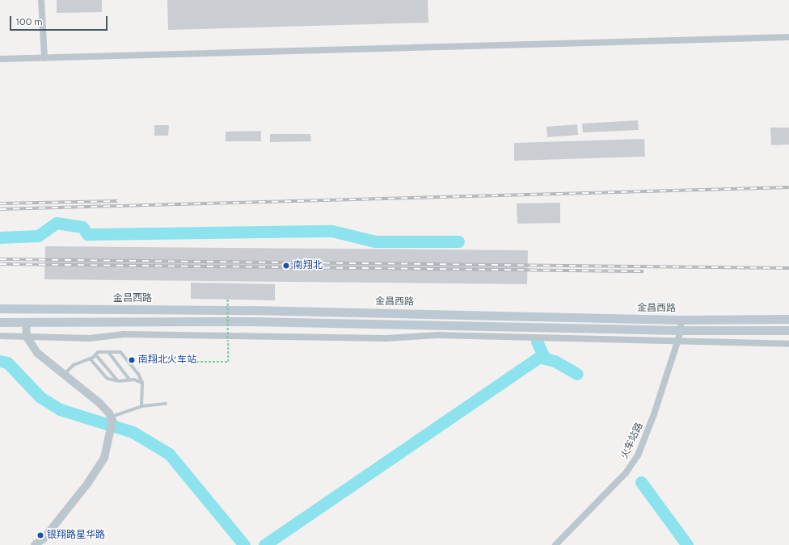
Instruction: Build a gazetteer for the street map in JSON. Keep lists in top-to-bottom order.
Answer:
{
  "streets": {
    "main road": ["金昌西路"],
    "street": ["火车站路"]
  },
  "crossings": [
    ["金昌西路", "火车站路"]
  ],
  "places": ["南翔北", "南翔北火车站", "银翔路星华路"],
  "scale_bar": "100 m"
}
